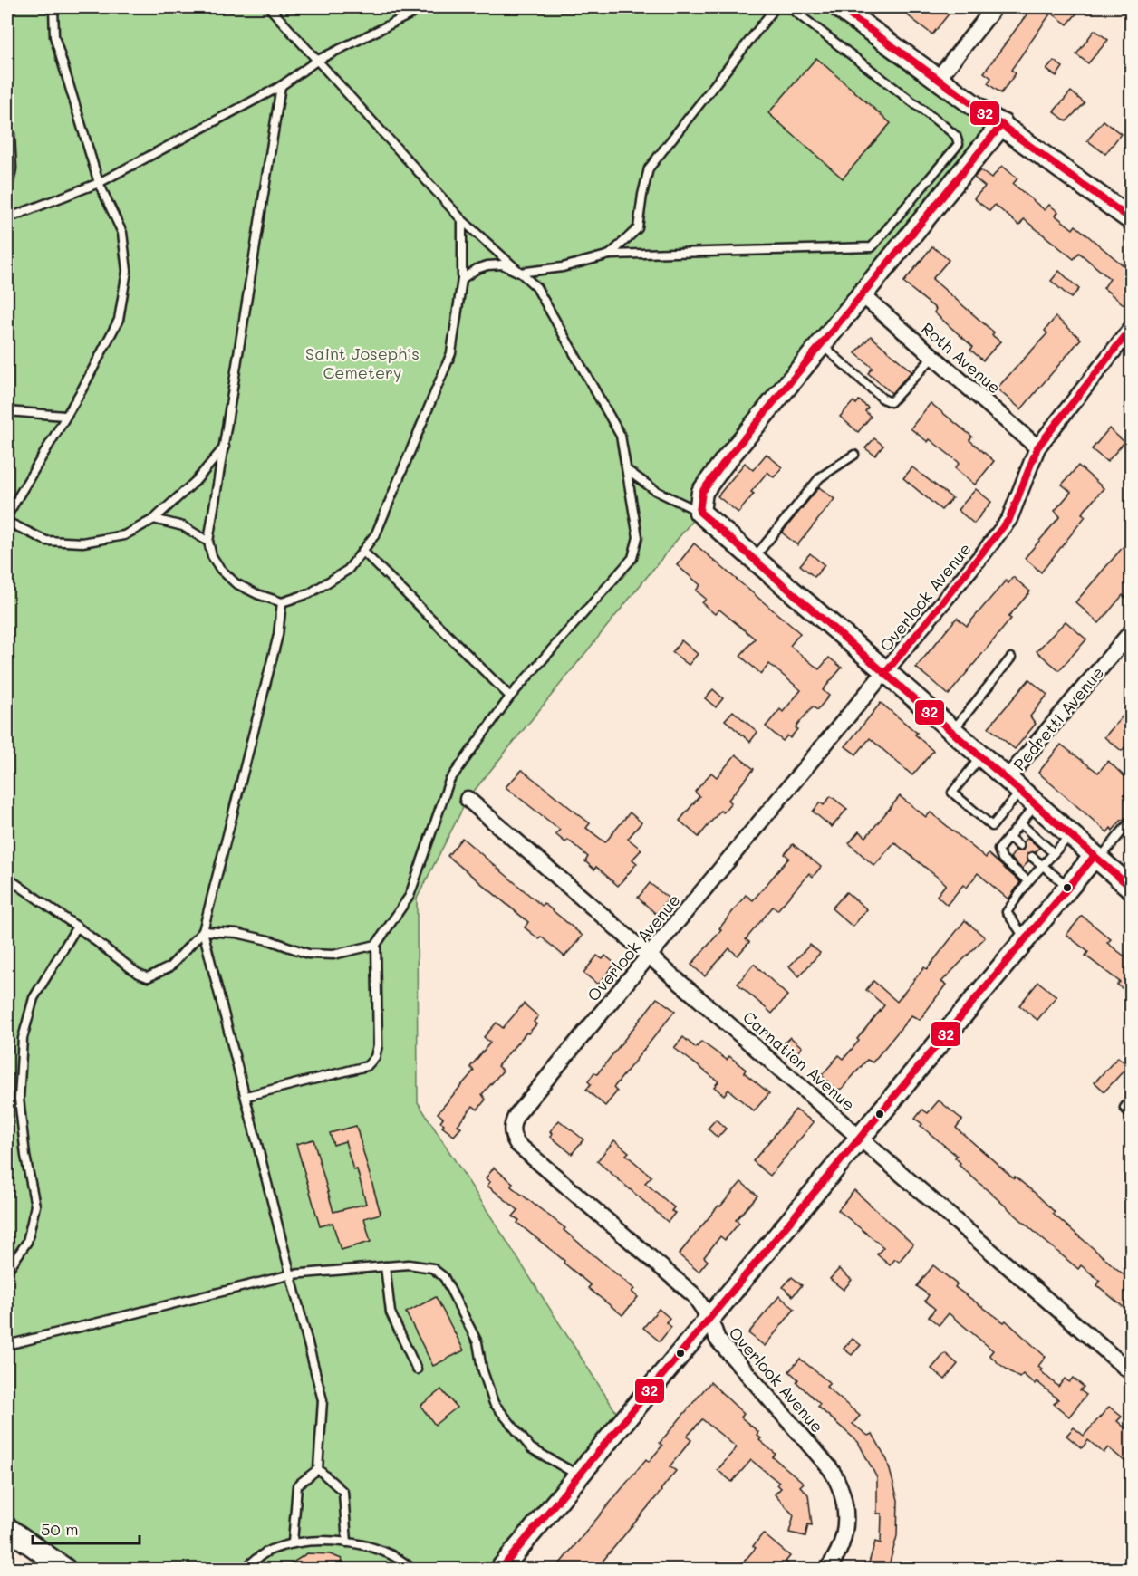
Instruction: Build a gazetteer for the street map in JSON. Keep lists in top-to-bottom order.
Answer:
{
  "streets": {
    "street": [
      "Roth Avenue",
      "Overlook Avenue",
      "Pedretti Avenue",
      "Carnation Avenue"
    ]
  },
  "crossings": [
    ["Roth Avenue", "Overlook Avenue"],
    ["Overlook Avenue", "Carnation Avenue"]
  ],
  "parks": ["Saint Joseph’s Cemetery"],
  "lines": ["transit line 32"],
  "scale_bar": "50 m"
}
